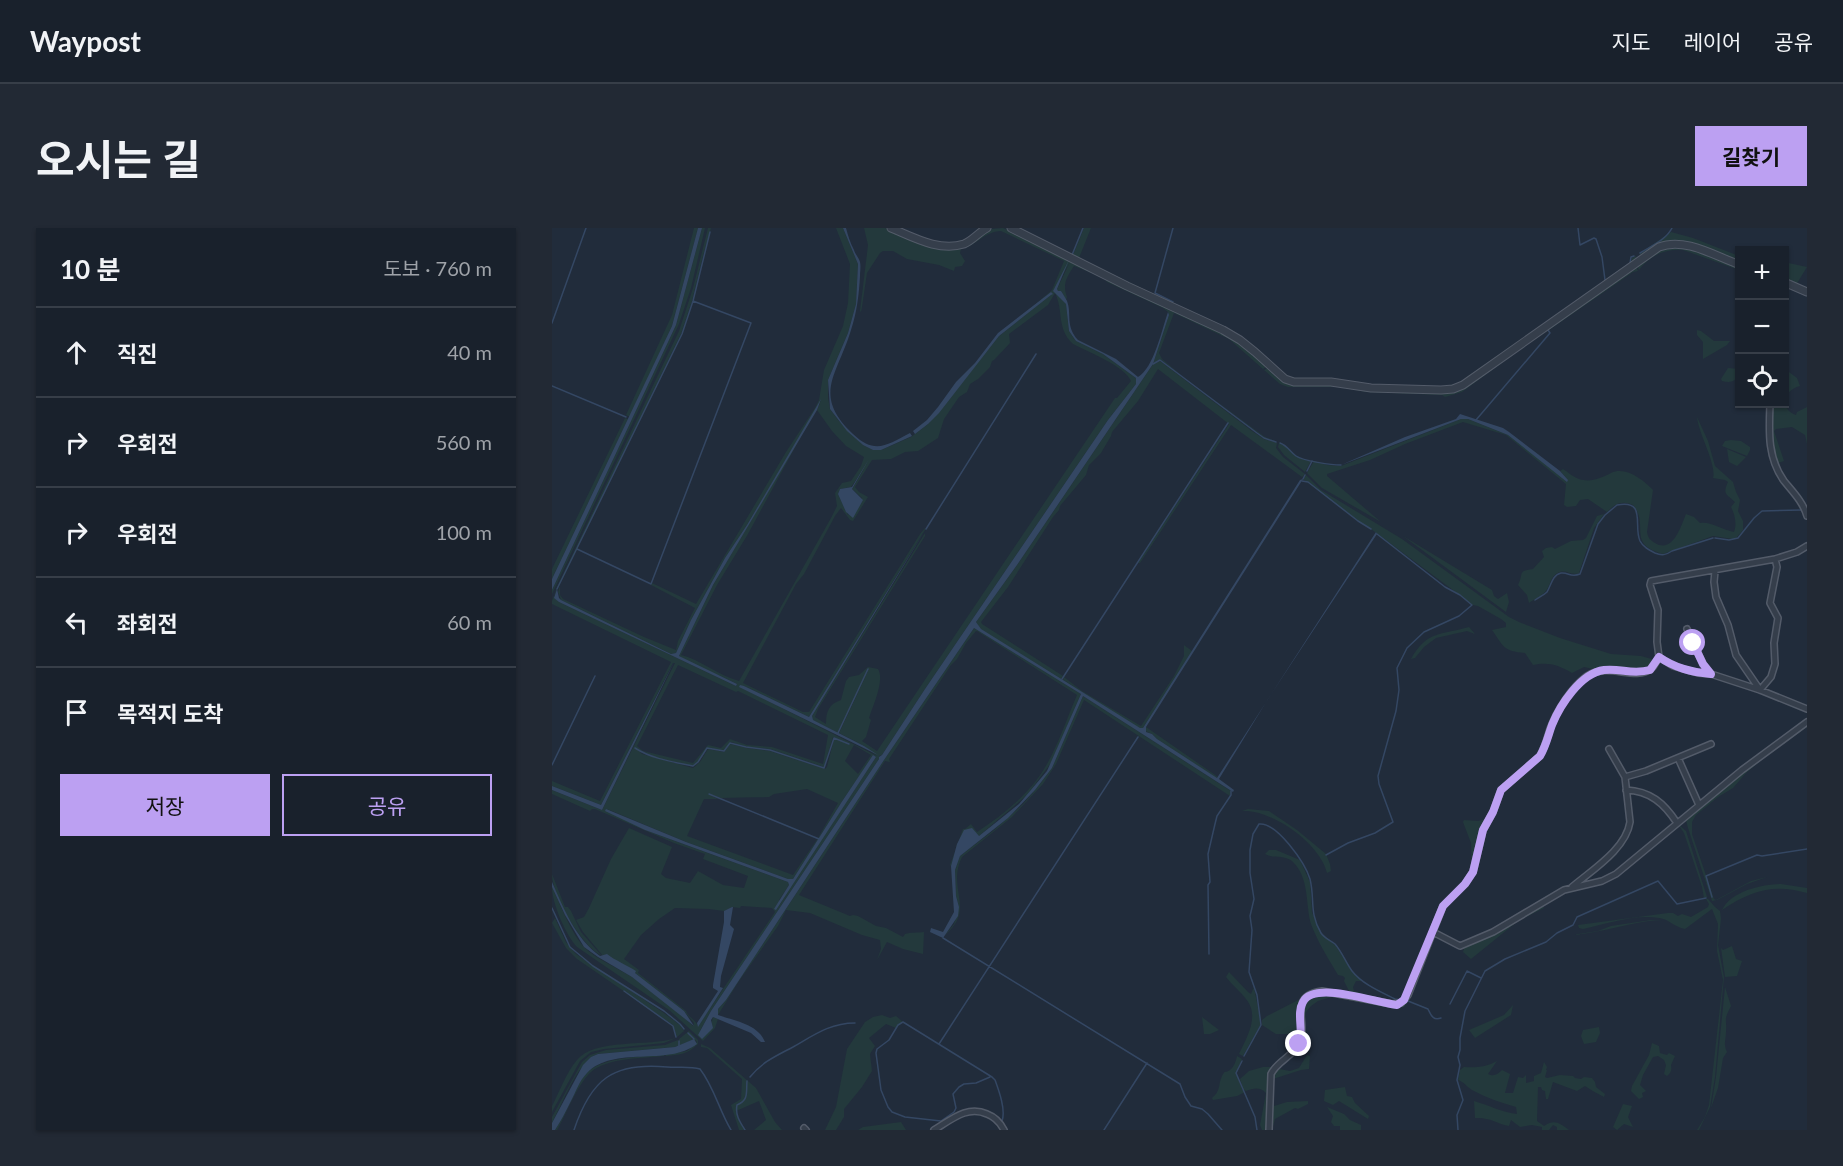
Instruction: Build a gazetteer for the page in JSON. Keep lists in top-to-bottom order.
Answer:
{
  "page": {
    "header": "Waypost",
    "nav": ["지도", "레이어", "공유"],
    "title": "오시는 길",
    "buttons": [
      "길찾기",
      ["저장", "공유"]
    ],
    "heading": ["10 분", "도보 · 760 m"],
    "map_buttons": ["+", "−"],
    "list": [
      ["직진", "40 m"],
      ["우회전", "560 m"],
      ["우회전", "100 m"],
      ["좌회전", "60 m"],
      "목적지 도착"
    ]
  }
}
